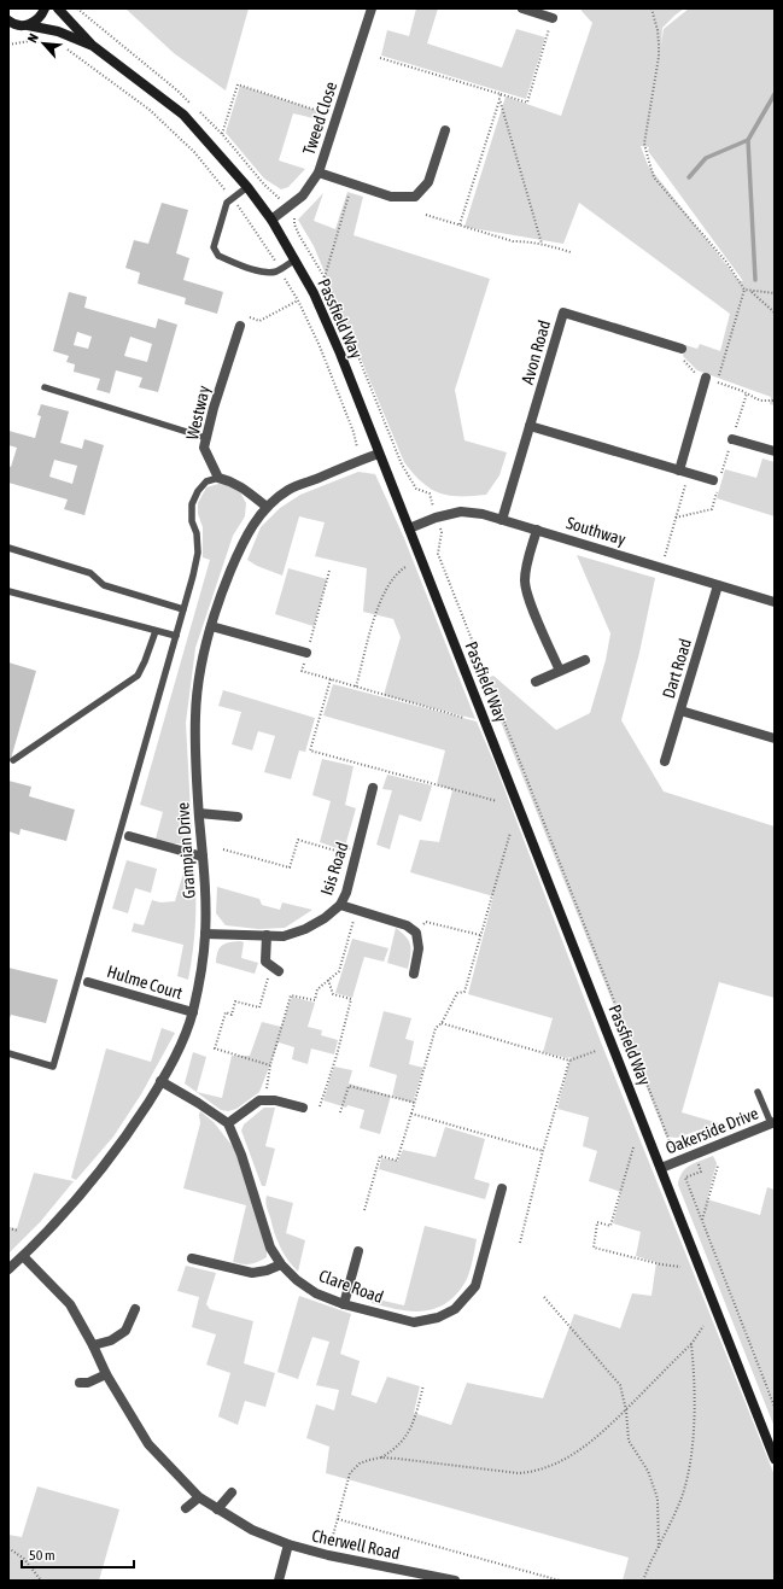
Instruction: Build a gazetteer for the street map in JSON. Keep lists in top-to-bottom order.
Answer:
{
  "streets": {
    "street": [
      "Tweed Close",
      "Passfield Way",
      "Avon Road",
      "Westway",
      "Southway",
      "Dart Road",
      "Grampian Drive",
      "Isis Road",
      "Hulme Court",
      "Oakerside Drive",
      "Clare Road",
      "Cherwell Road"
    ]
  },
  "crossings": [
    ["Tweed Close", "Passfield Way"],
    ["Passfield Way", "Southway"],
    ["Passfield Way", "Grampian Drive"],
    ["Passfield Way", "Oakerside Drive"],
    ["Avon Road", "Southway"],
    ["Southway", "Dart Road"],
    ["Grampian Drive", "Isis Road"],
    ["Grampian Drive", "Hulme Court"],
    ["Grampian Drive", "Cherwell Road"]
  ],
  "scale_bar": "50 m",
  "north": "top left"
}
